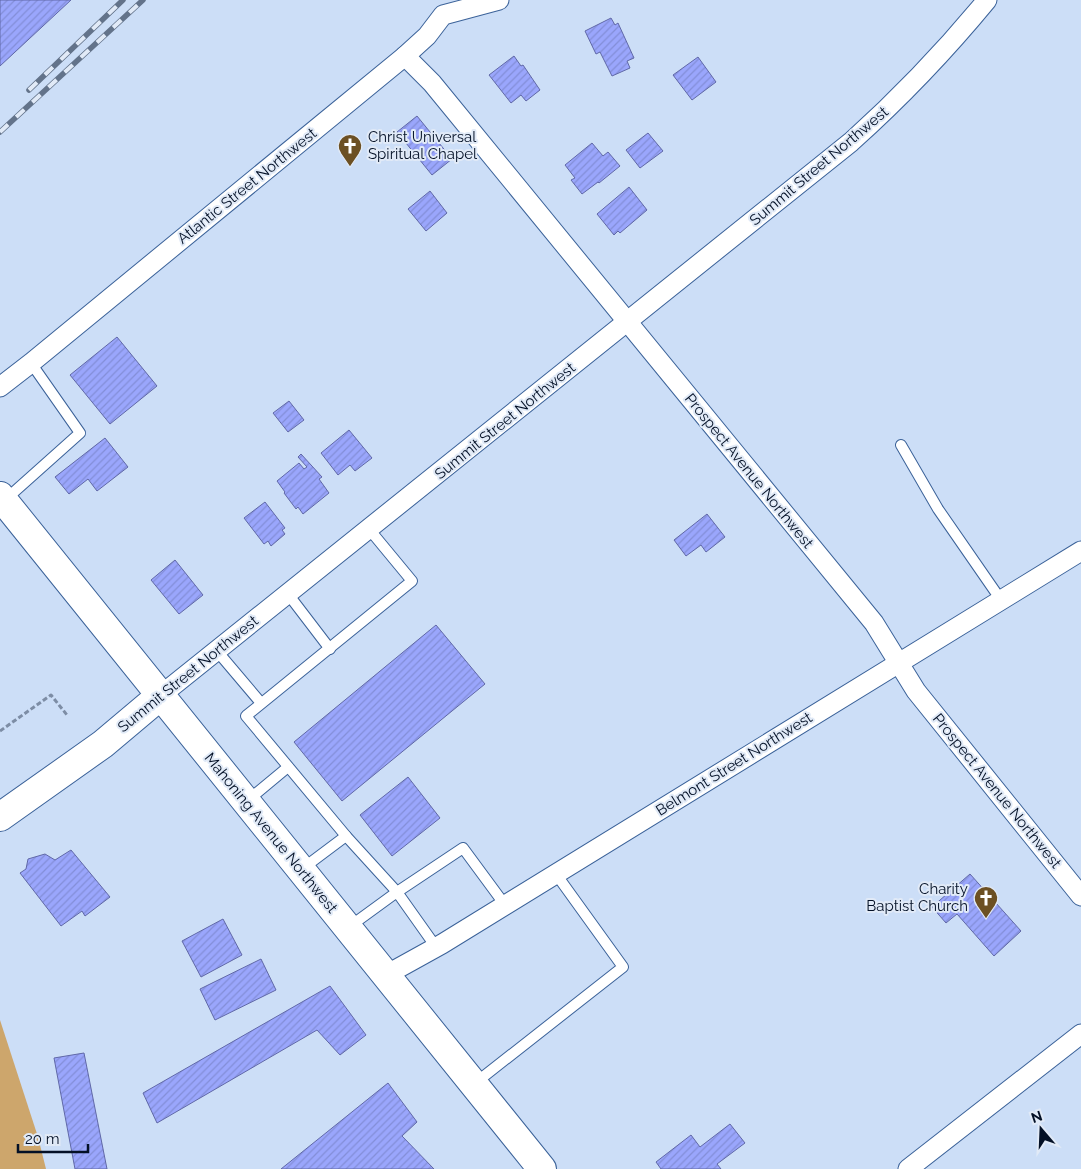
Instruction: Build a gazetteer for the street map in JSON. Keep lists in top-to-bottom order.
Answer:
{
  "streets": {
    "main road": ["Summit Street Northwest", "Mahoning Avenue Northwest"],
    "street": ["Atlantic Street Northwest", "Prospect Avenue Northwest", "Belmont Street Northwest"]
  },
  "crossings": [
    ["Summit Street Northwest", "Prospect Avenue Northwest"],
    ["Summit Street Northwest", "Mahoning Avenue Northwest"],
    ["Atlantic Street Northwest", "Prospect Avenue Northwest"],
    ["Prospect Avenue Northwest", "Belmont Street Northwest"],
    ["Belmont Street Northwest", "Mahoning Avenue Northwest"]
  ],
  "places": {
    "church": ["Christ Universal Spiritual Chapel", "Charity Baptist Church"]
  },
  "scale_bar": "20 m",
  "north": "top"
}
